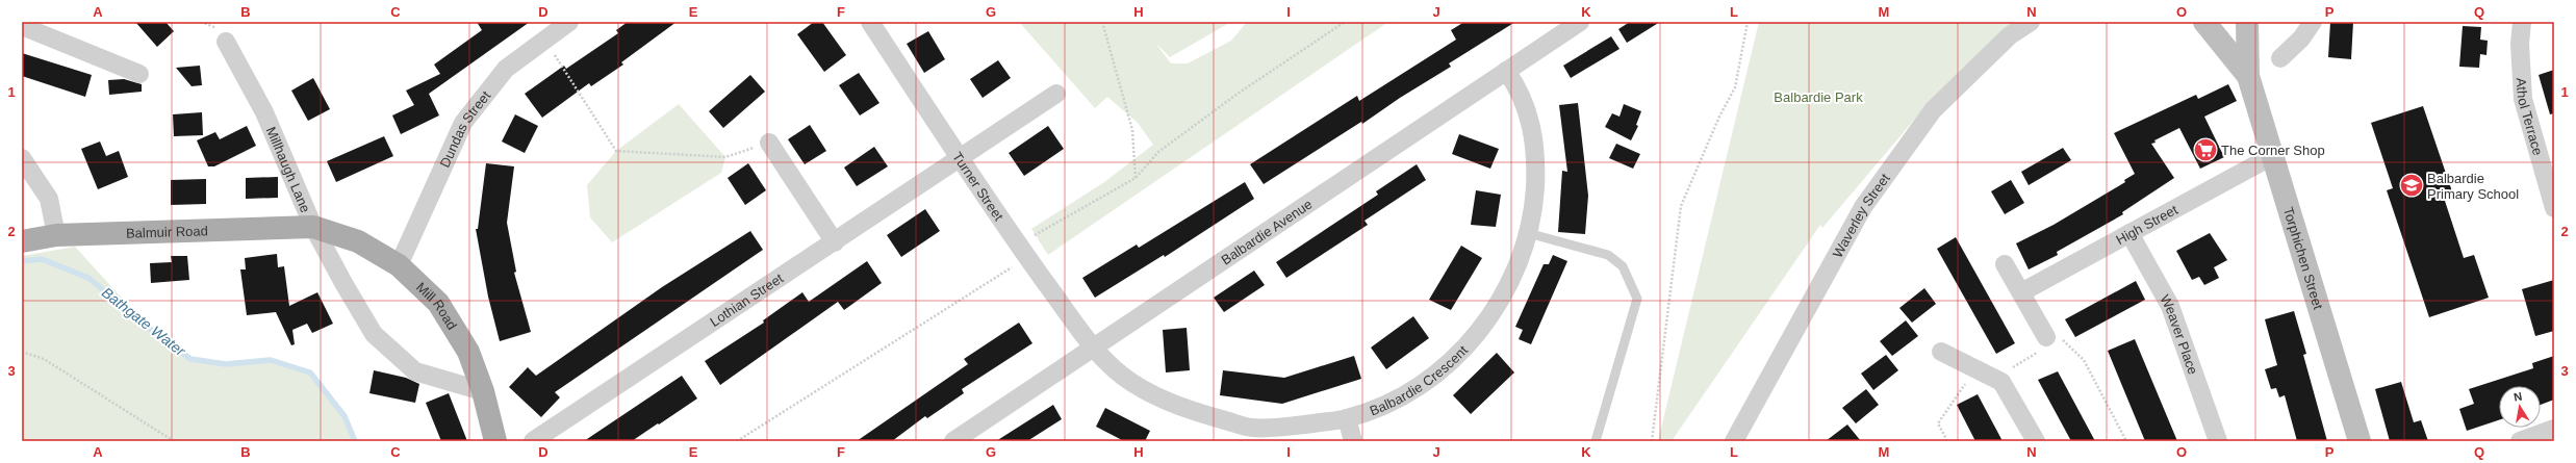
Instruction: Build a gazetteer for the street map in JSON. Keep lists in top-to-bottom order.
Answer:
{
  "streets": {
    "main road": ["Balmuir Road", "Torphichen Street", "Mill Road"],
    "street": [
      "Athol Terrace",
      "Dundas Street",
      "Millhaugh Lane",
      "Turner Street",
      "Waverley Street",
      "High Street",
      "Balbardie Avenue",
      "Lothian Street",
      "Weaver Place",
      "Balbardie Crescent"
    ]
  },
  "crossings": [
    ["Dundas Street", "Mill Road"],
    ["Millhaugh Lane", "Balmuir Road"],
    ["Millhaugh Lane", "Mill Road"],
    ["Turner Street", "Balbardie Avenue"],
    ["Turner Street", "Lothian Street"],
    ["Turner Street", "Balbardie Crescent"],
    ["High Street", "Torphichen Street"],
    ["High Street", "Weaver Place"],
    ["Balbardie Avenue", "Balbardie Crescent"],
    ["Balmuir Road", "Mill Road"]
  ],
  "water": ["Bathgate Water"],
  "parks": ["Balbardie Park"],
  "places": {
    "supermarket": ["The Corner Shop"],
    "school or university": ["Balbardie Primary School"]
  },
  "north": "top",
  "grid": {
    "columns": [
      "A",
      "B",
      "C",
      "D",
      "E",
      "F",
      "G",
      "H",
      "I",
      "J",
      "K",
      "L",
      "M",
      "N",
      "O",
      "P",
      "Q"
    ],
    "rows": ["1", "2", "3"]
  }
}
